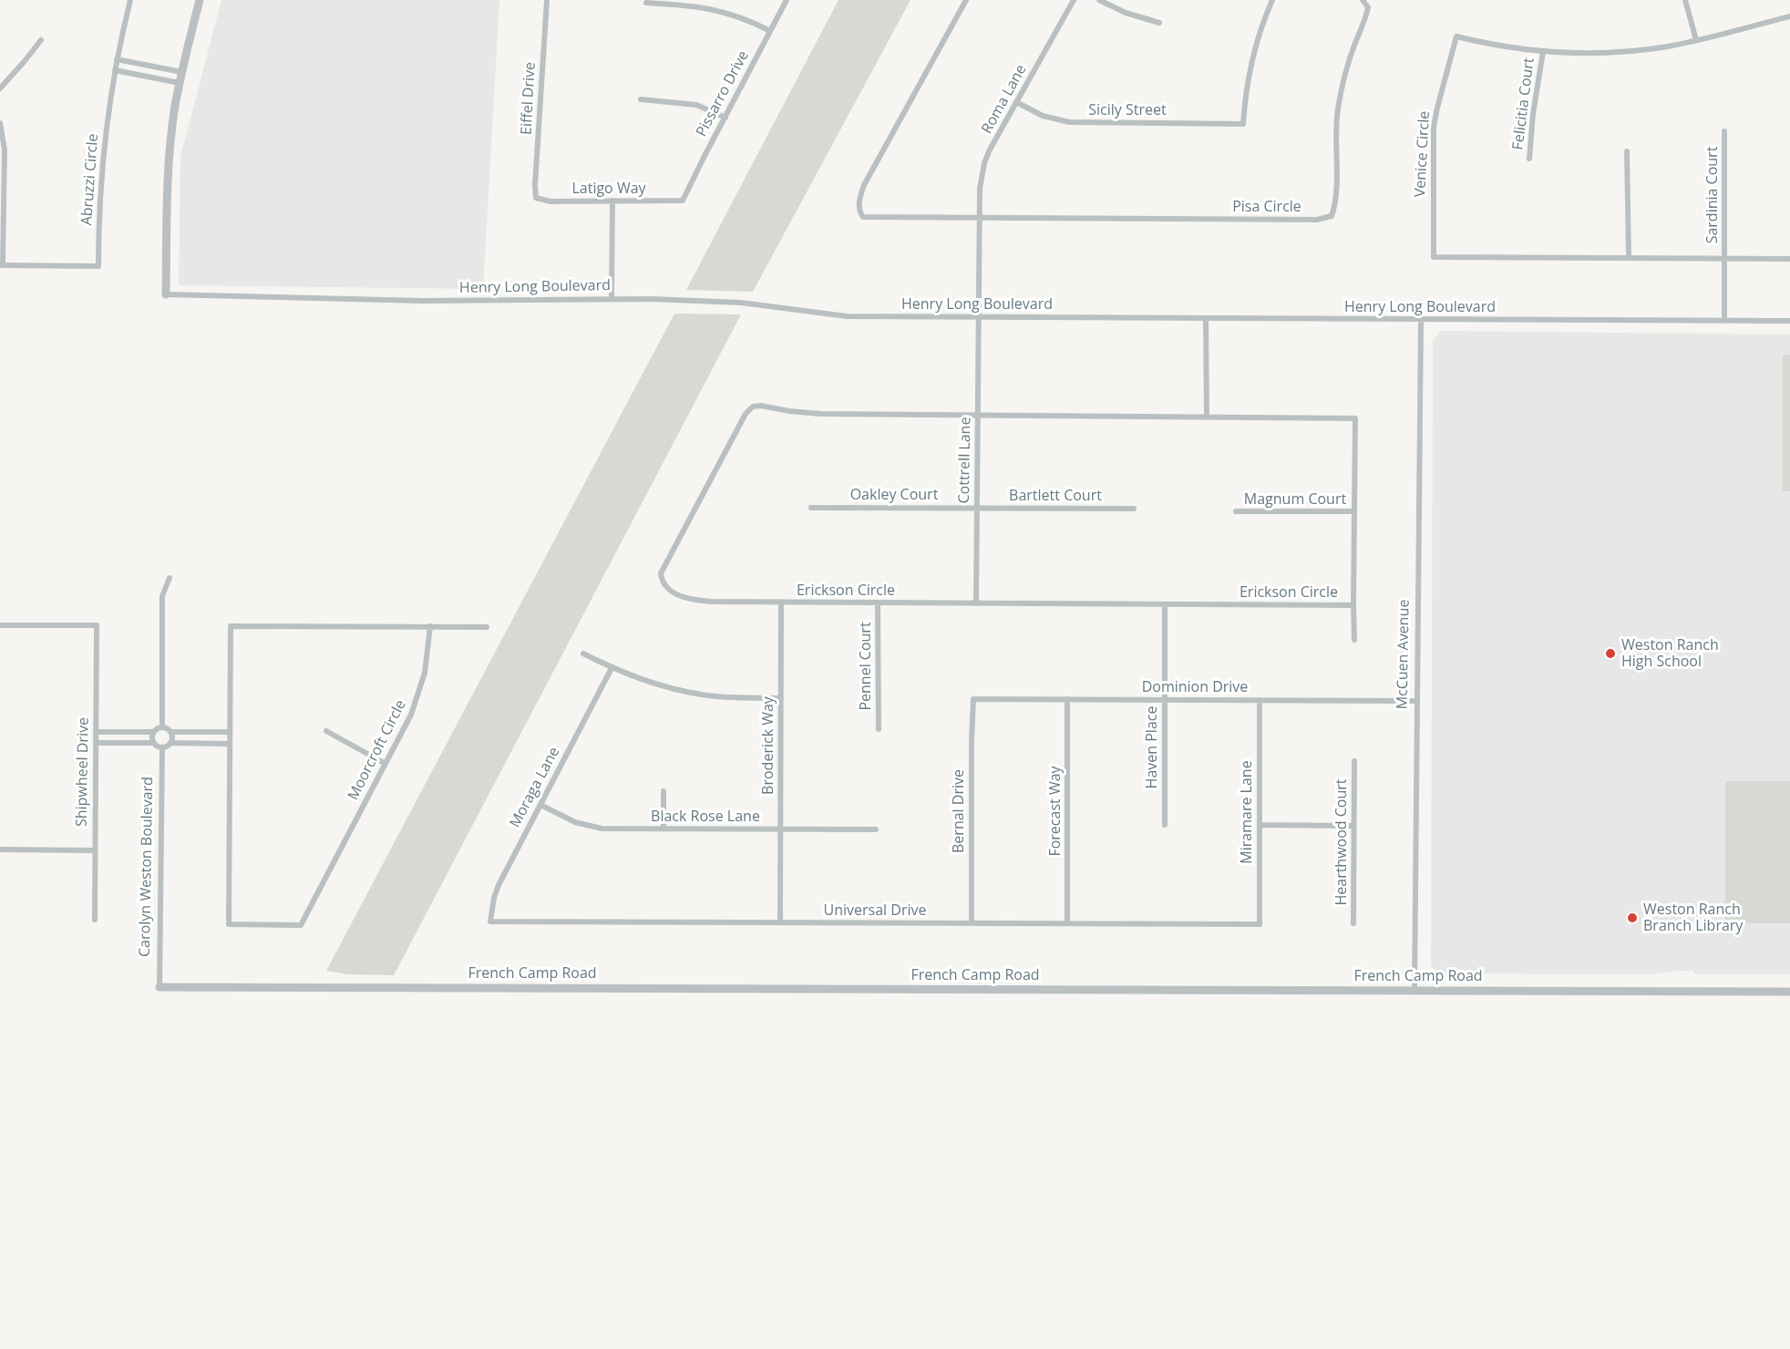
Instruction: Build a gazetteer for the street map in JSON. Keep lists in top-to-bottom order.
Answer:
{
  "streets": {
    "street": [
      "Pissarro Drive",
      "Eiffel Drive",
      "Roma Lane",
      "Felicitia Court",
      "Sicily Street",
      "Venice Circle",
      "Abruzzi Circle",
      "Latigo Way",
      "Sardinia Court",
      "Pisa Circle",
      "Henry Long Boulevard",
      "Cottrell Lane",
      "Oakley Court",
      "Bartlett Court",
      "Magnum Court",
      "Erickson Circle",
      "McCuen Avenue",
      "Pennel Court",
      "Dominion Drive",
      "Broderick Way",
      "Haven Place",
      "Moorcroft Circle",
      "Shipwheel Drive",
      "Moraga Lane",
      "Bernal Drive",
      "Forecast Way",
      "Miramare Lane",
      "Black Rose Lane",
      "Hearthwood Court",
      "Carolyn Weston Boulevard",
      "Universal Drive",
      "French Camp Road"
    ]
  },
  "crossings": [
    ["Pissarro Drive", "Latigo Way"],
    ["Eiffel Drive", "Latigo Way"],
    ["Roma Lane", "Sicily Street"],
    ["Roma Lane", "Pisa Circle"],
    ["Felicitia Court", "Venice Circle"],
    ["Venice Circle", "Sardinia Court"],
    ["Henry Long Boulevard", "Cottrell Lane"],
    ["Henry Long Boulevard", "McCuen Avenue"],
    ["Cottrell Lane", "Oakley Court"],
    ["Cottrell Lane", "Bartlett Court"],
    ["Cottrell Lane", "Erickson Circle"],
    ["Oakley Court", "Bartlett Court"],
    ["Magnum Court", "Erickson Circle"],
    ["Erickson Circle", "Pennel Court"],
    ["Erickson Circle", "Broderick Way"],
    ["Erickson Circle", "Haven Place"],
    ["McCuen Avenue", "Dominion Drive"],
    ["McCuen Avenue", "French Camp Road"],
    ["Dominion Drive", "Haven Place"],
    ["Dominion Drive", "Bernal Drive"],
    ["Dominion Drive", "Forecast Way"],
    ["Dominion Drive", "Miramare Lane"],
    ["Broderick Way", "Black Rose Lane"],
    ["Broderick Way", "Universal Drive"],
    ["Moraga Lane", "Black Rose Lane"],
    ["Moraga Lane", "Universal Drive"],
    ["Bernal Drive", "Universal Drive"],
    ["Forecast Way", "Universal Drive"],
    ["Miramare Lane", "Universal Drive"],
    ["Carolyn Weston Boulevard", "French Camp Road"]
  ],
  "places": ["Weston Ranch High School", "Weston Ranch Branch Library"]
}
